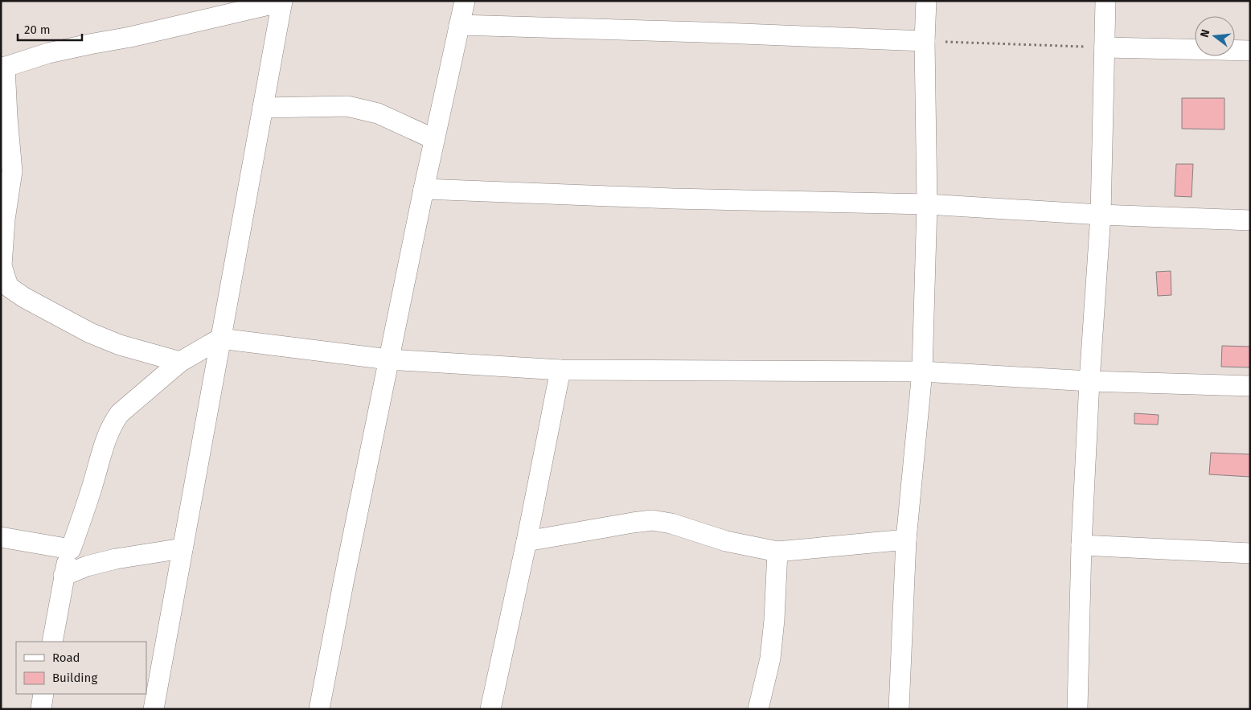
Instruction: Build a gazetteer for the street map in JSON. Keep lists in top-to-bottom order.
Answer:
{
  "legend": ["Road", "Building"],
  "scale_bar": "20 m",
  "north": "left"
}
